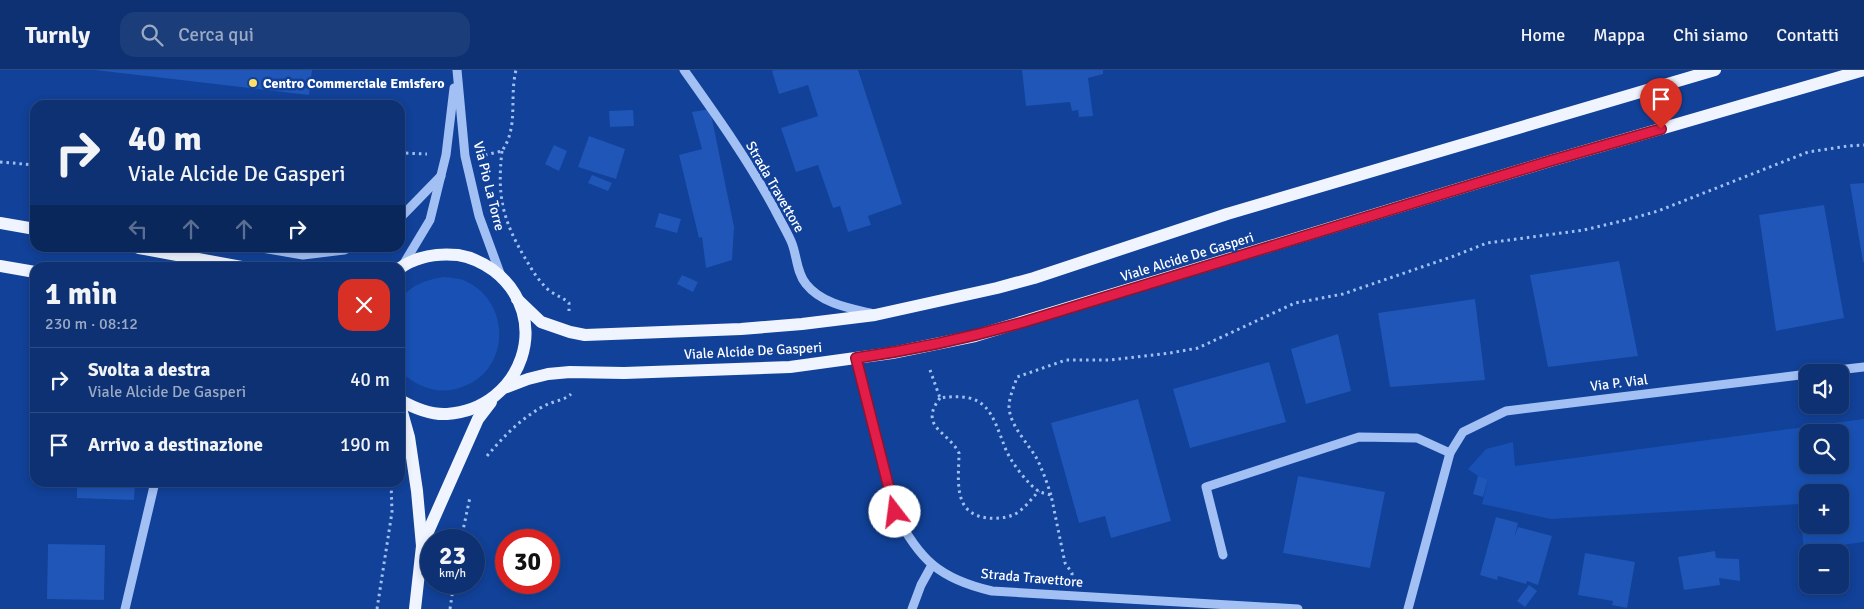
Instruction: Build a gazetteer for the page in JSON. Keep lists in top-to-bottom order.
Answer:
{
  "streets": {
    "main road": ["Viale Alcide De Gasperi"],
    "street": ["Via Pio La Torre", "Strada Travettore", "Via P. Vial"]
  },
  "crossings": [
    ["Via Pio La Torre", "Viale Alcide De Gasperi"],
    ["Strada Travettore", "Viale Alcide De Gasperi"]
  ],
  "places": ["Centro Commerciale Emisfero"],
  "page": {
    "header": "Turnly",
    "search": "Cerca qui",
    "nav": [
      "Home",
      "Mappa",
      "Chi siamo",
      "Contatti"
    ],
    "turn": ["40 m", "Viale Alcide De Gasperi"],
    "heading": ["1 min", "230 m · 08:12"],
    "list": [
      {
        "name": "Svolta a destra",
        "note": "Viale Alcide De Gasperi",
        "value": "40 m"
      },
      {
        "name": "Arrivo a destinazione",
        "value": "190 m"
      }
    ],
    "map_buttons": ["+", "−"],
    "speed": "23 km/h",
    "limit": "30"
  }
}
